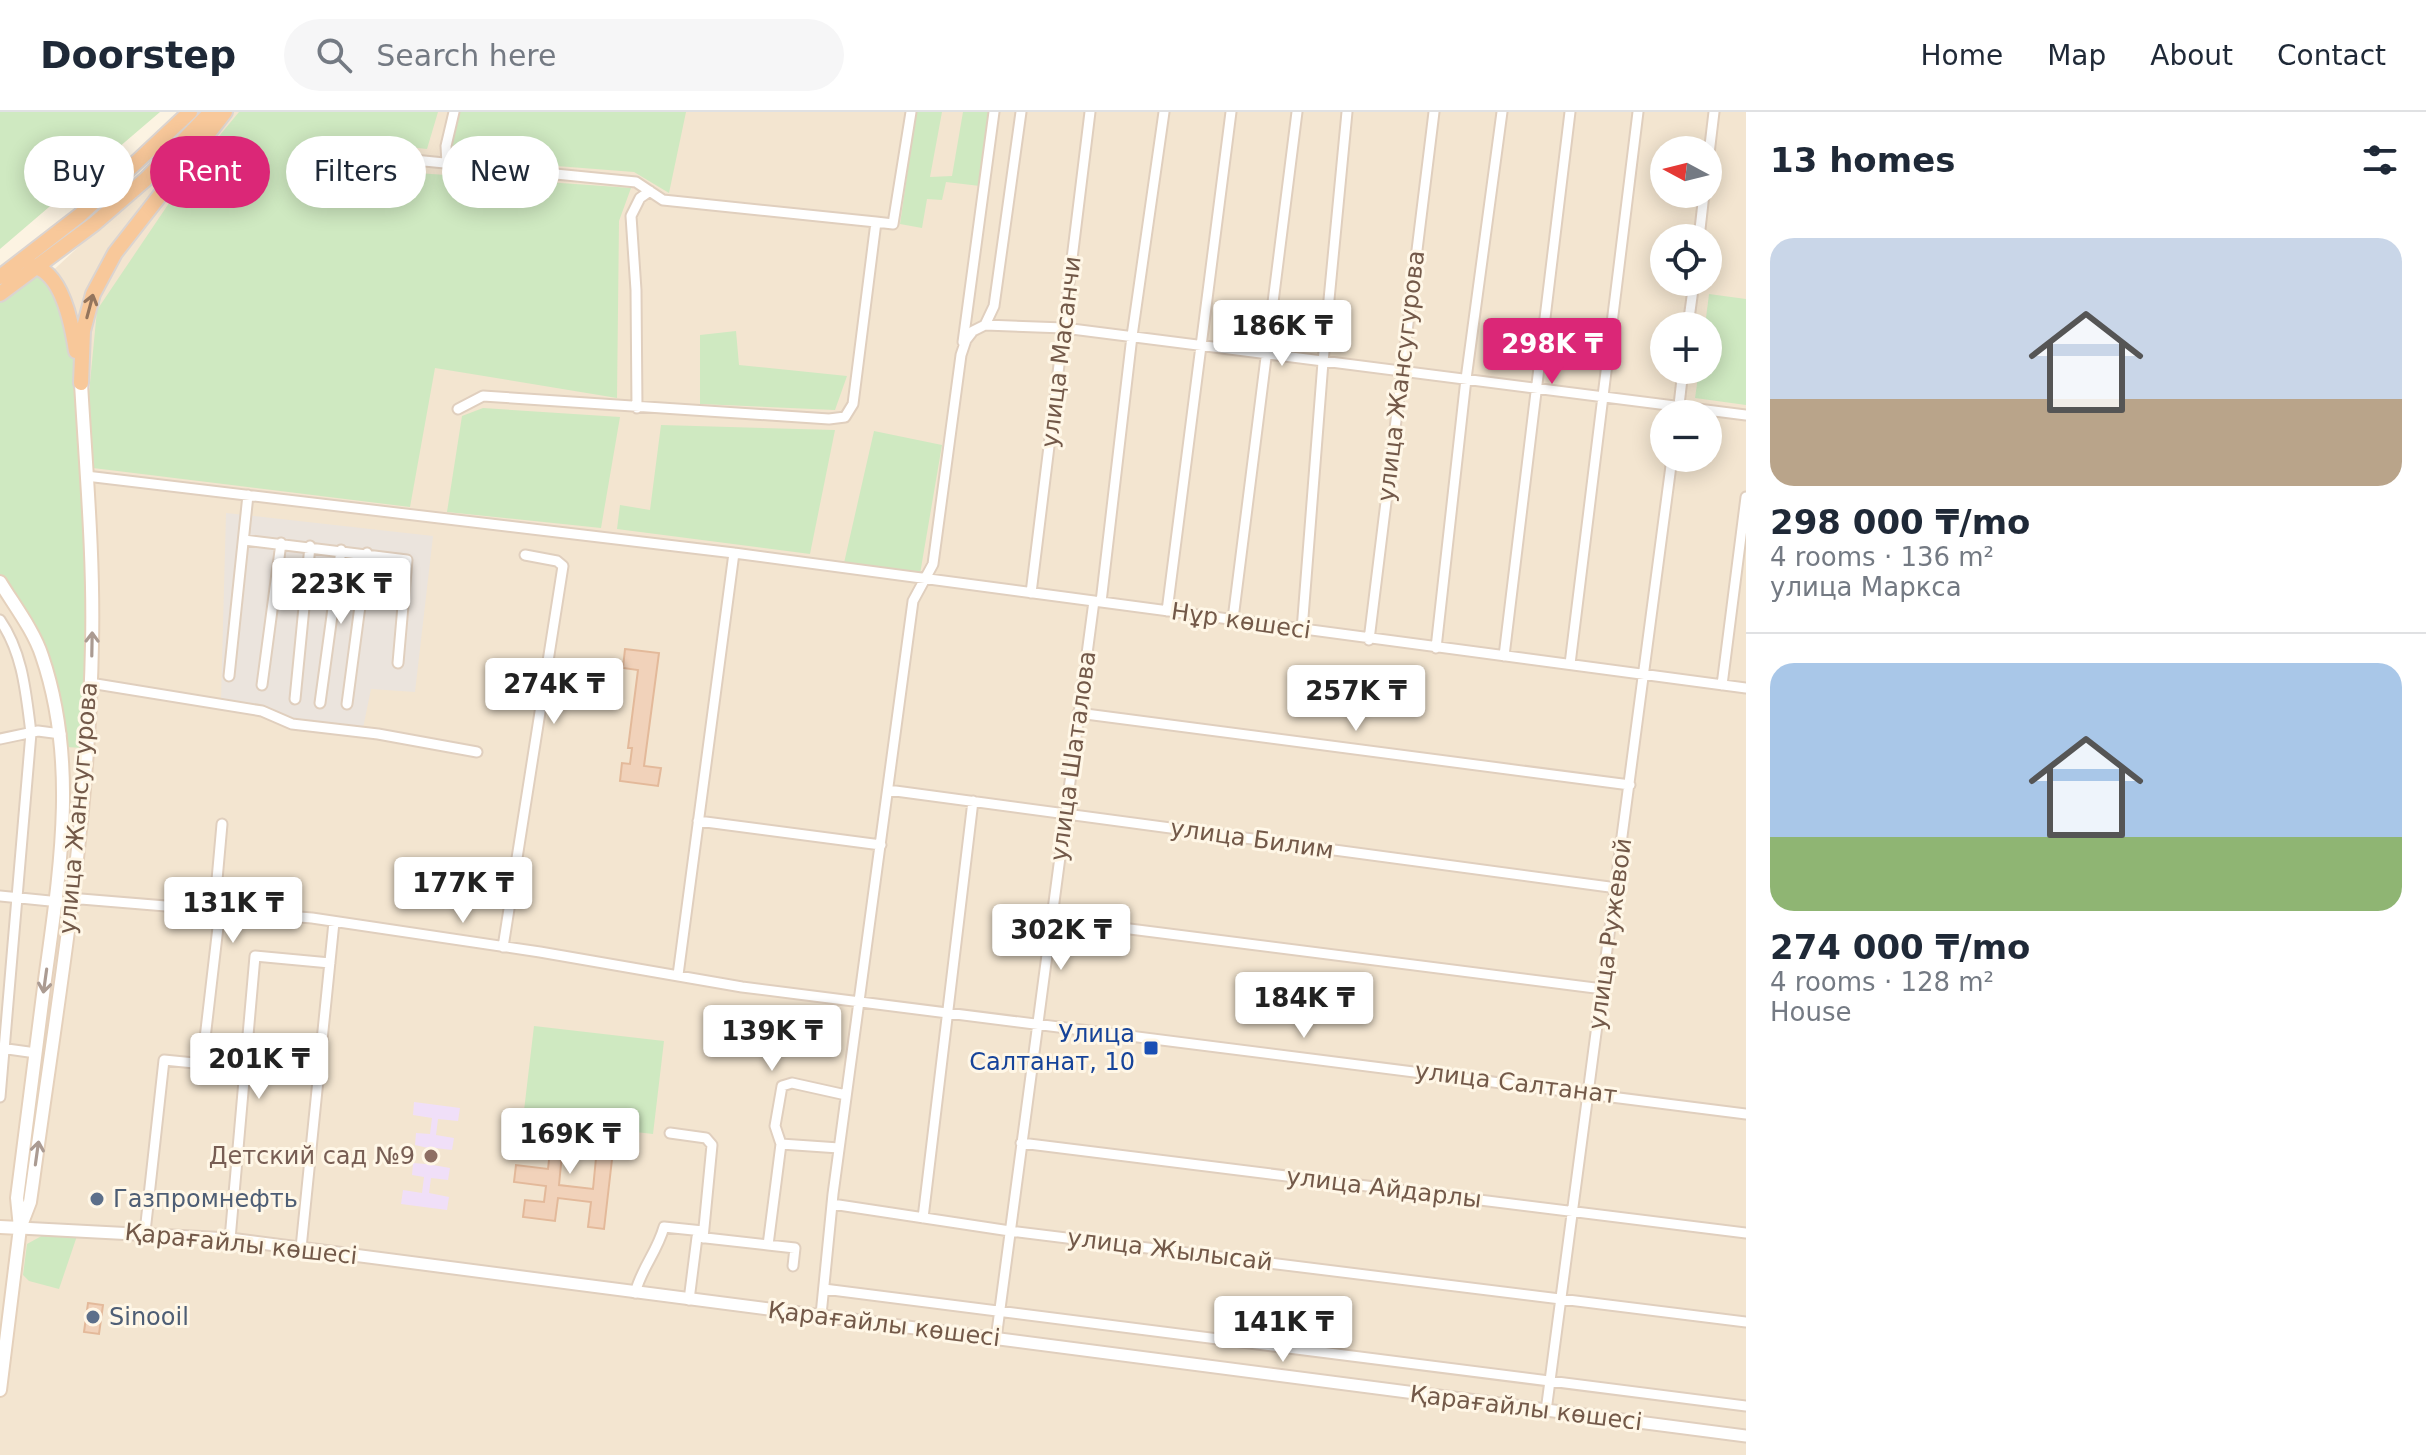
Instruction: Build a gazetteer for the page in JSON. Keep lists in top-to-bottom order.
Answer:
{
  "streets": {
    "main road": ["улица Жансугурова"],
    "street": [
      "улица Масанчи",
      "Нұр көшесі",
      "улица Шаталова",
      "улица Билим",
      "улица Ружевой",
      "улица Салтанат",
      "улица Айдарлы",
      "Қарағайлы көшесі",
      "улица Жылысай"
    ]
  },
  "crossings": [
    ["улица Масанчи", "Нұр көшесі"],
    ["улица Жансугурова", "Нұр көшесі"],
    ["улица Жансугурова", "улица Салтанат"],
    ["улица Жансугурова", "Қарағайлы көшесі"],
    ["Нұр көшесі", "улица Шаталова"],
    ["Нұр көшесі", "улица Ружевой"],
    ["улица Шаталова", "улица Билим"],
    ["улица Шаталова", "улица Салтанат"],
    ["улица Шаталова", "улица Айдарлы"],
    ["улица Шаталова", "Қарағайлы көшесі"],
    ["улица Шаталова", "улица Жылысай"],
    ["улица Билим", "улица Ружевой"],
    ["улица Ружевой", "улица Салтанат"],
    ["улица Ружевой", "улица Айдарлы"],
    ["улица Ружевой", "Қарағайлы көшесі"],
    ["улица Ружевой", "улица Жылысай"]
  ],
  "places": {
    "transit": ["Улица Салтанат, 10"],
    "other": ["Детский сад №9", "Газпромнефть", "Sinooil"]
  },
  "north": "left",
  "page": {
    "header": "Doorstep",
    "search": "Search here",
    "nav": [
      "Home",
      "Map",
      "About",
      "Contact"
    ],
    "heading": "13 homes",
    "map_buttons": ["+", "−"],
    "chip": [
      "Buy",
      "Rent",
      "Filters",
      "New"
    ],
    "list": [
      {
        "name": "298 000 ₸/mo",
        "note": "4 rooms · 136 m² · улица Маркса"
      },
      {
        "name": "274 000 ₸/mo",
        "note": "4 rooms · 128 m² · House"
      }
    ],
    "price": [
      "186K ₸",
      "298K ₸",
      "223K ₸",
      "274K ₸",
      "257K ₸",
      "177K ₸",
      "131K ₸",
      "302K ₸",
      "184K ₸",
      "139K ₸",
      "201K ₸",
      "169K ₸",
      "141K ₸"
    ]
  }
}
